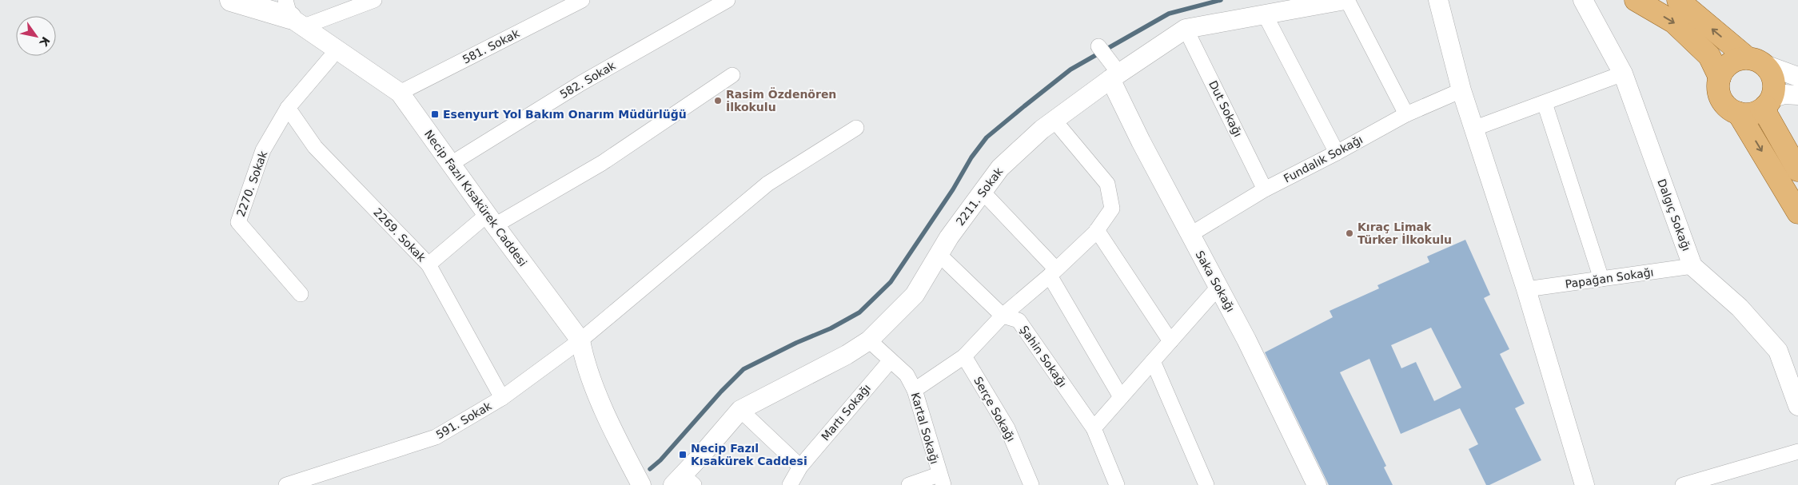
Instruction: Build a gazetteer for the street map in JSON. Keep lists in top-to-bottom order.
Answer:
{
  "streets": {
    "main road": ["Necip Fazıl Kısakürek Caddesi"],
    "street": [
      "581. Sokak",
      "582. Sokak",
      "Dut Sokağı",
      "Fundalık Sokağı",
      "2270. Sokak",
      "2211. Sokak",
      "Dalgıç Sokağı",
      "2269. Sokak",
      "Papağan Sokağı",
      "Saka Sokağı",
      "Şahin Sokağı",
      "Serçe Sokağı",
      "Martı Sokağı",
      "591. Sokak",
      "Kartal Sokağı"
    ]
  },
  "crossings": [
    ["581. Sokak", "Necip Fazıl Kısakürek Caddesi"],
    ["582. Sokak", "Necip Fazıl Kısakürek Caddesi"],
    ["Dut Sokağı", "Fundalık Sokağı"],
    ["Dut Sokağı", "2211. Sokak"],
    ["Fundalık Sokağı", "Saka Sokağı"],
    ["2270. Sokak", "Necip Fazıl Kısakürek Caddesi"],
    ["2270. Sokak", "2269. Sokak"],
    ["2211. Sokak", "Saka Sokağı"],
    ["2211. Sokak", "Şahin Sokağı"],
    ["2211. Sokak", "Kartal Sokağı"],
    ["Necip Fazıl Kısakürek Caddesi", "591. Sokak"],
    ["Dalgıç Sokağı", "Papağan Sokağı"],
    ["2269. Sokak", "591. Sokak"],
    ["Martı Sokağı", "Kartal Sokağı"]
  ],
  "places": {
    "other": ["Rasim Özdenören İlkokulu", "Kıraç Limak Türker İlkokulu"],
    "transit": ["Esenyurt Yol Bakım Onarım Müdürlüğü", "Necip Fazıl Kısakürek Caddesi"]
  },
  "north": "bottom right"
}
